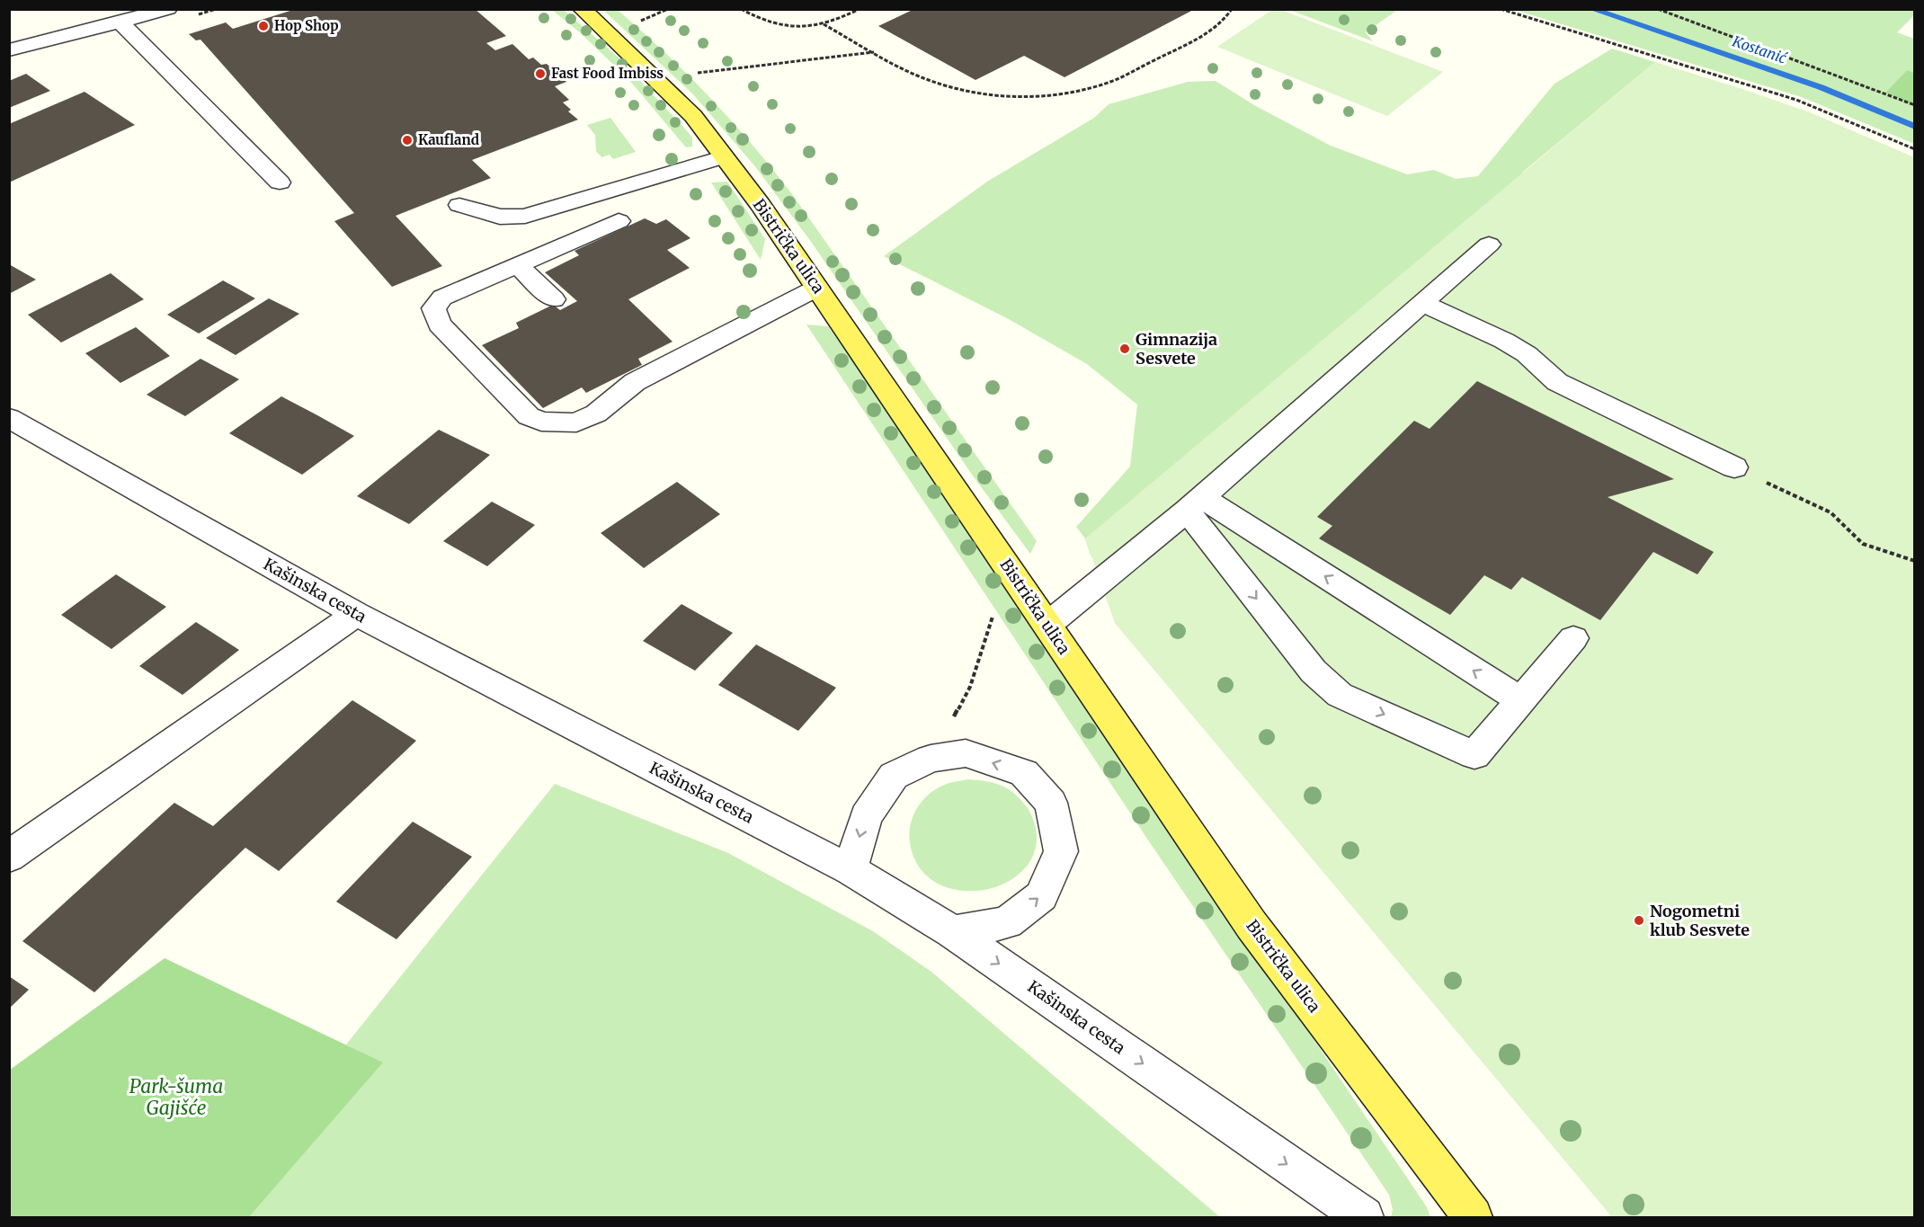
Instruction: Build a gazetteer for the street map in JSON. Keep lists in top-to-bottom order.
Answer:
{
  "streets": {
    "main road": ["Bistrička ulica"],
    "street": ["Kašinska cesta"]
  },
  "water": ["Kostanić"],
  "parks": ["Park-šuma Gajišće"],
  "places": [
    "Hop Shop",
    "Fast Food Imbiss",
    "Kaufland",
    "Gimnazija Sesvete",
    "Nogometni klub Sesvete"
  ]
}
